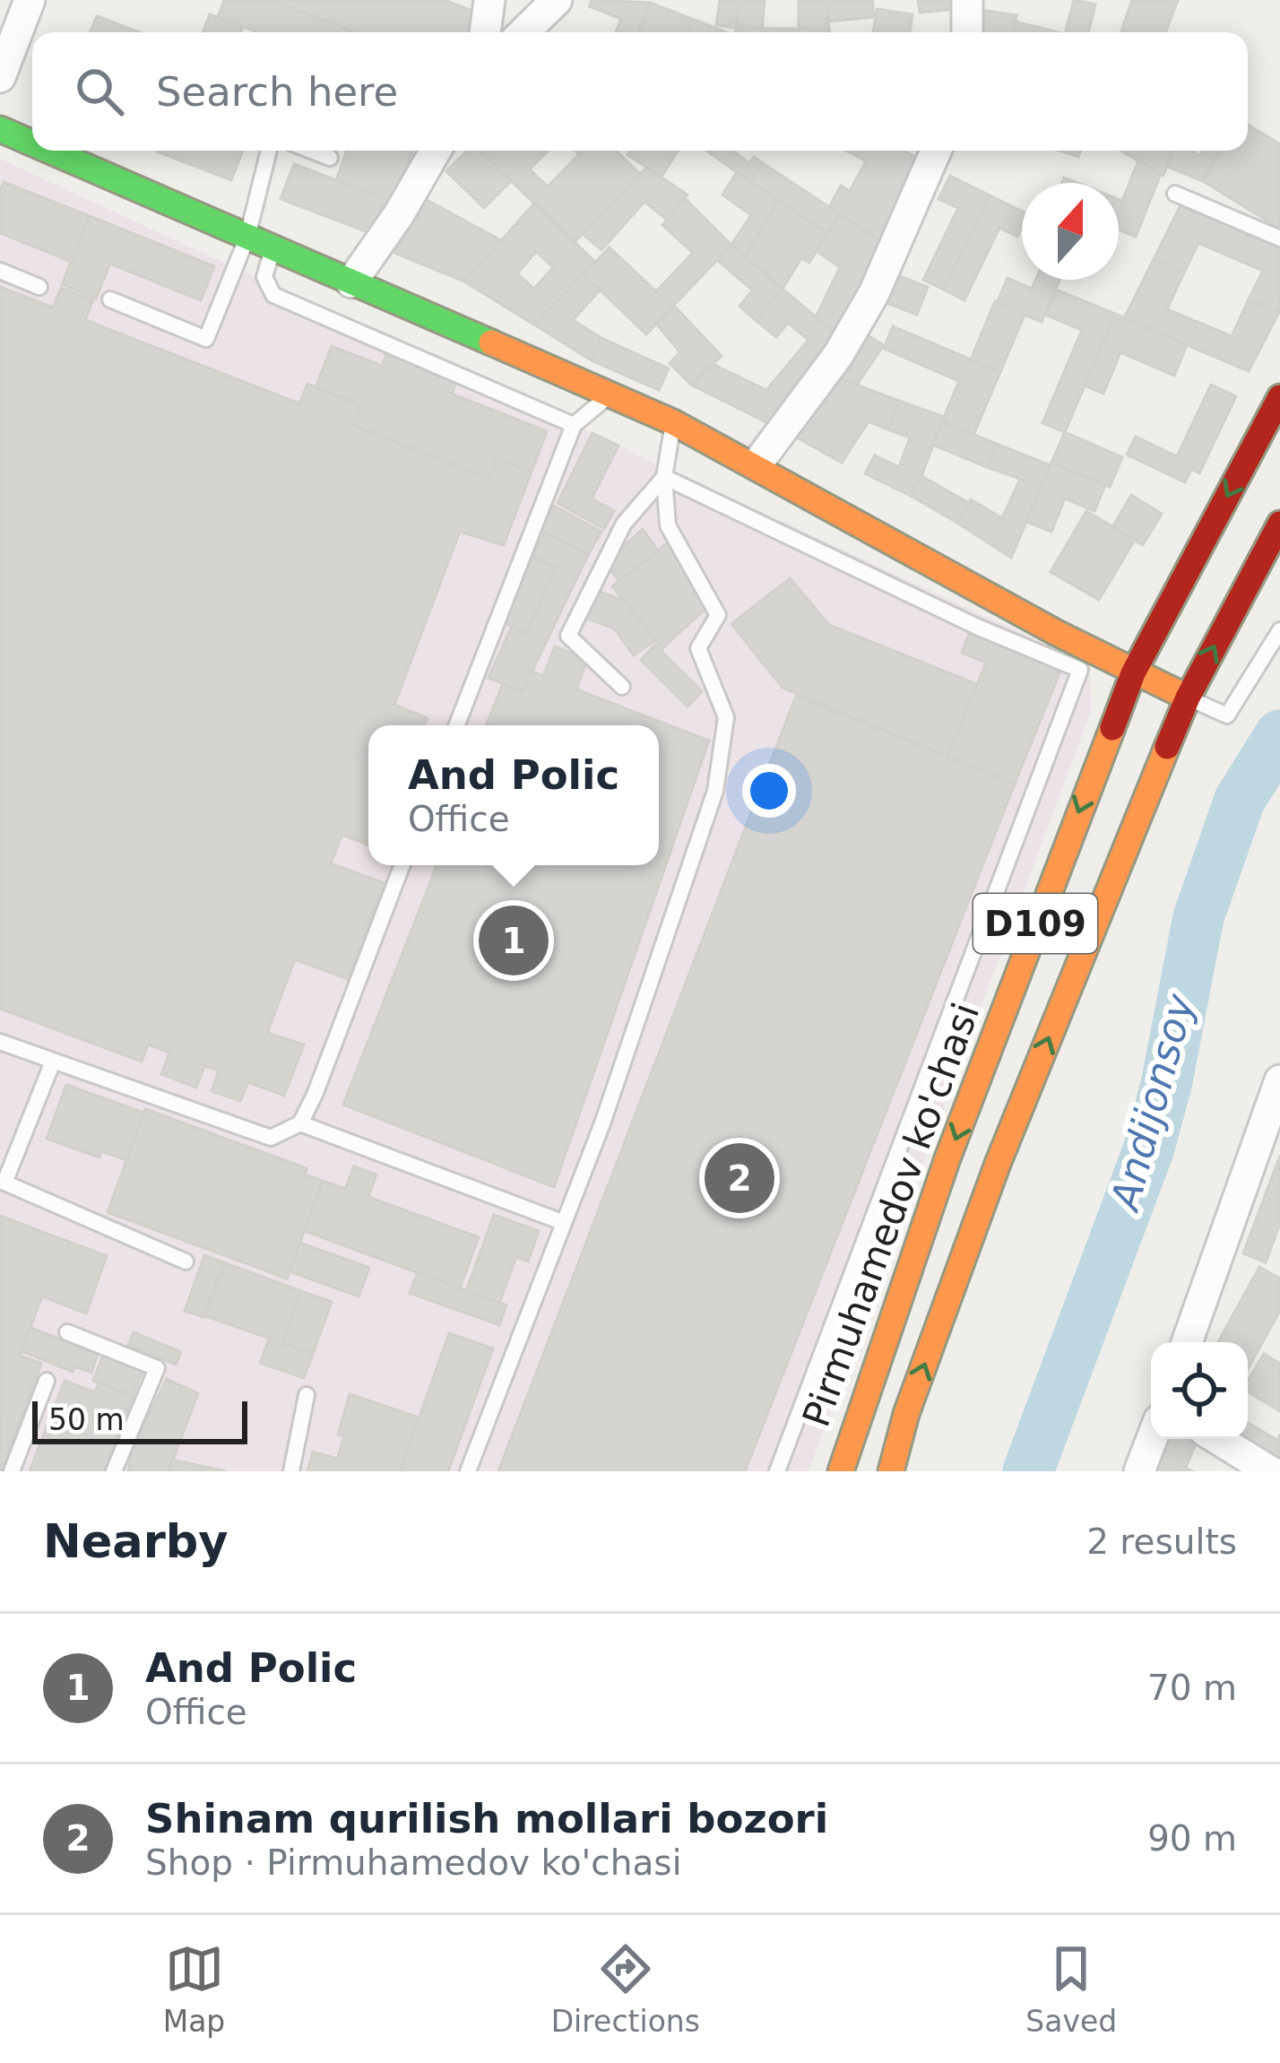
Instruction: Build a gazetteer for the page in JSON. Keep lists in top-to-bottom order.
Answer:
{
  "streets": {
    "main road": ["D109", "Pirmuhamedov ko'chasi"]
  },
  "water": ["Andijonsoy"],
  "scale_bar": "50 m",
  "north": "top",
  "page": {
    "search": "Search here",
    "popup": ["And Polic", "Office"],
    "pins": ["1", "2"],
    "scale": "50 m",
    "heading": ["Nearby", "2 results"],
    "list": [
      {
        "mark": "1",
        "name": "And Polic",
        "note": "Office",
        "value": "70 m"
      },
      {
        "mark": "2",
        "name": "Shinam qurilish mollari bozori",
        "note": "Shop · Pirmuhamedov ko'chasi",
        "value": "90 m"
      }
    ],
    "nav": ["Map", "Directions", "Saved"]
  }
}
